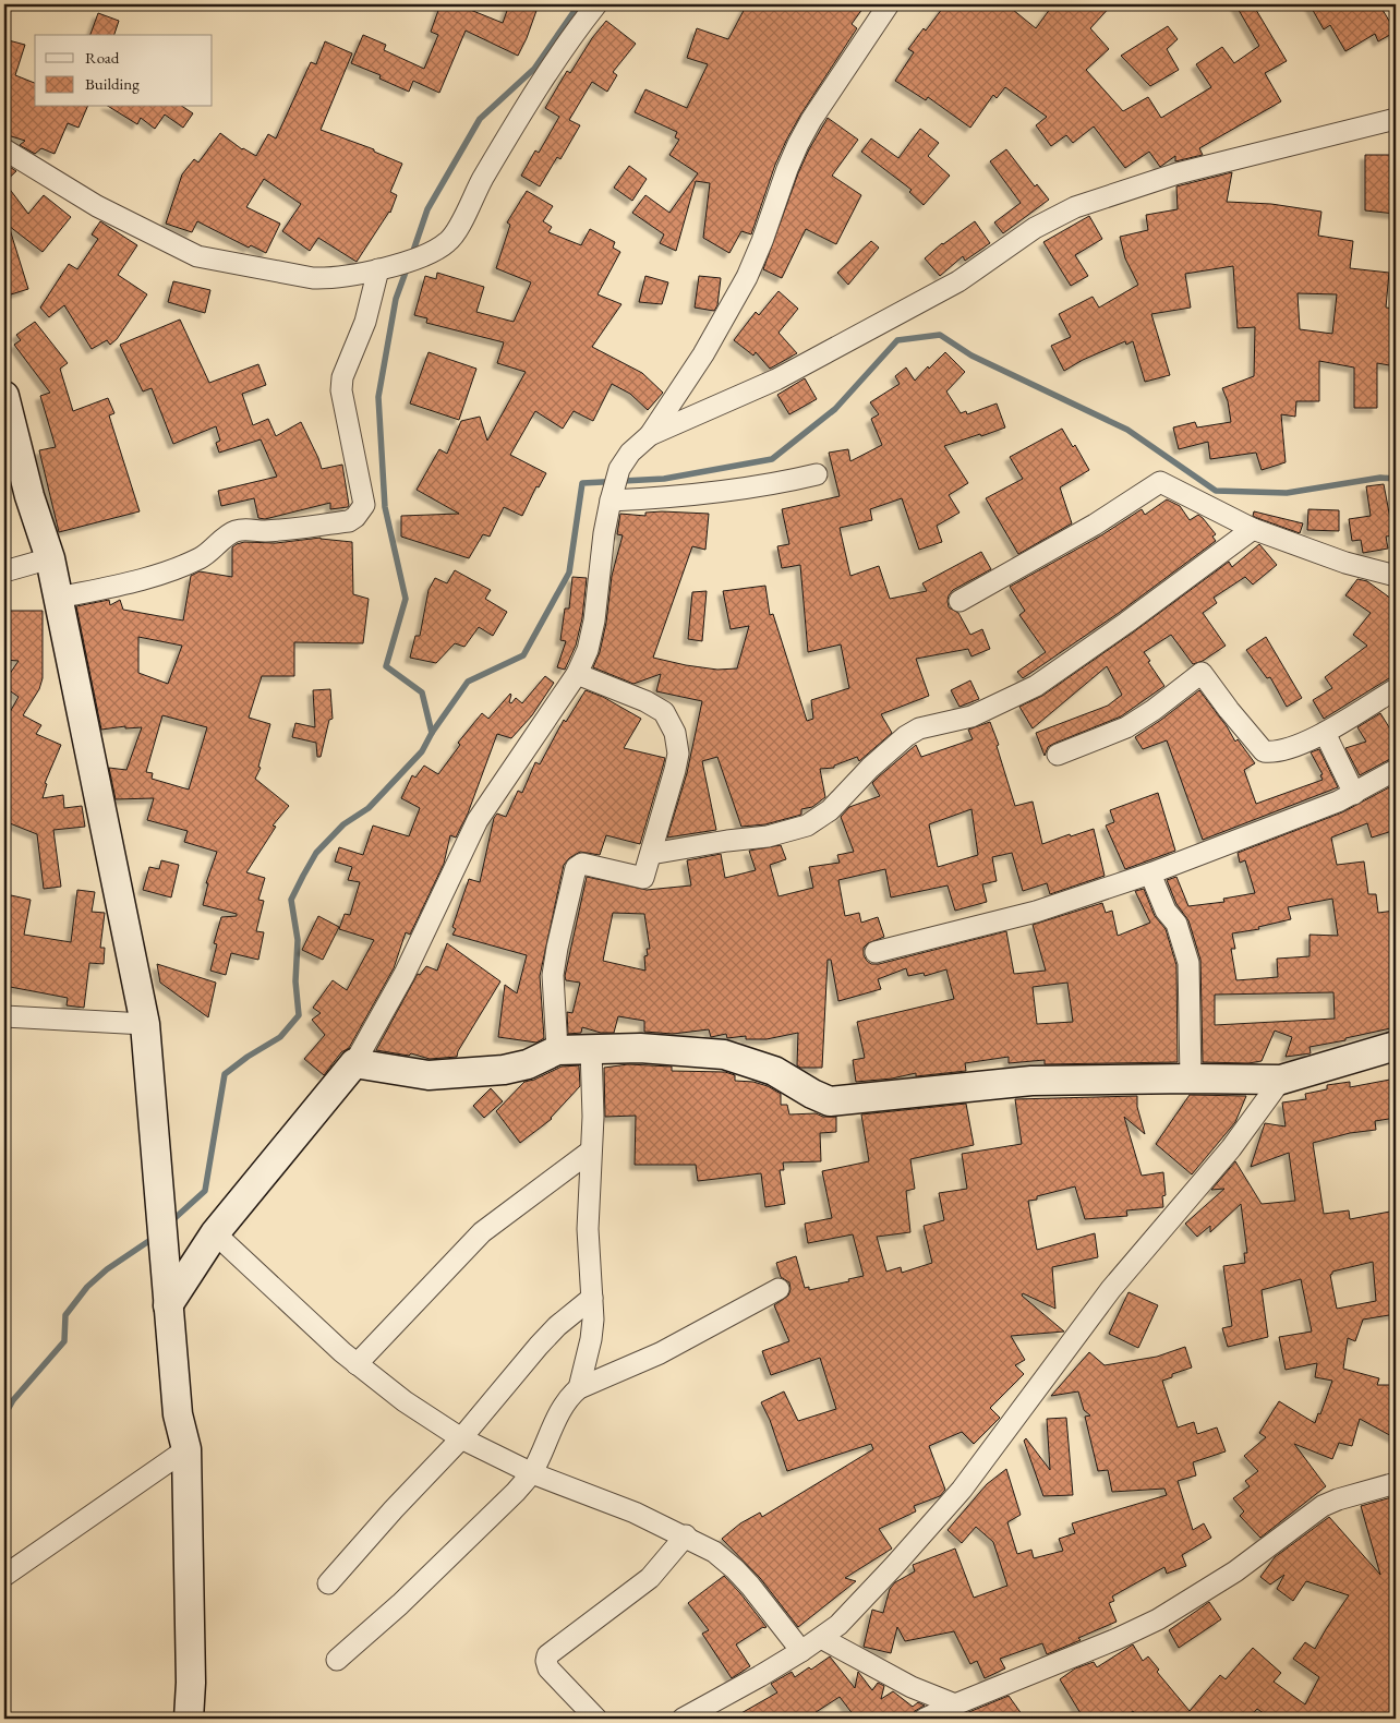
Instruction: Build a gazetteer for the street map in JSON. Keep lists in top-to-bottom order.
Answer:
{
  "legend": ["Road", "Building"]
}
